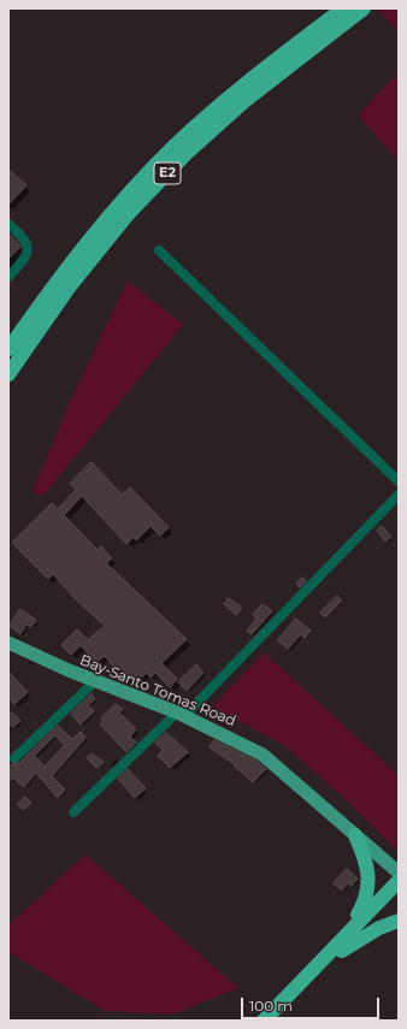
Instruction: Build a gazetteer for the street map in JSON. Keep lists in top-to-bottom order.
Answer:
{
  "streets": {
    "highway": ["E2"],
    "main road": ["Bay-Santo Tomas Road"]
  },
  "scale_bar": "100 m"
}
